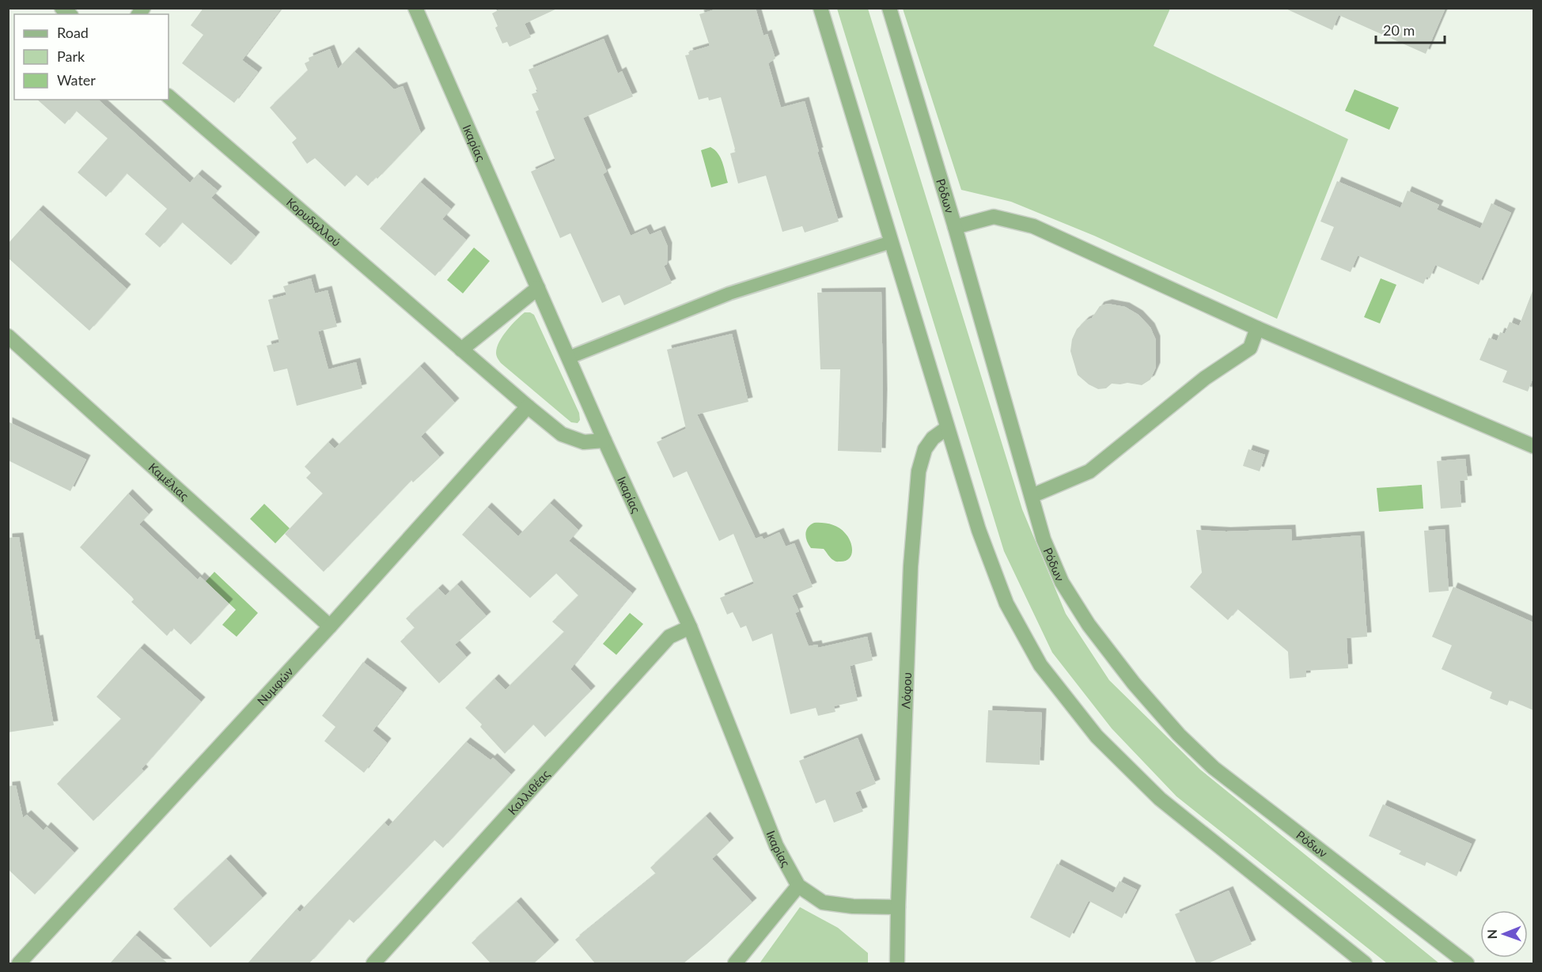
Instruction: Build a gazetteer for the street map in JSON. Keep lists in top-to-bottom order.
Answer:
{
  "streets": {
    "street": [
      "Ικαρίας",
      "Ρόδων",
      "Κορυδαλλού",
      "Καμέλιας",
      "Νυμφών",
      "Λόφου",
      "Καλλιθέας"
    ]
  },
  "crossings": [
    ["Ικαρίας", "Κορυδαλλού"],
    ["Ικαρίας", "Λόφου"],
    ["Ικαρίας", "Καλλιθέας"],
    ["Κορυδαλλού", "Νυμφών"],
    ["Καμέλιας", "Νυμφών"]
  ],
  "legend": ["Road", "Park", "Water"],
  "scale_bar": "20 m",
  "north": "left"
}
